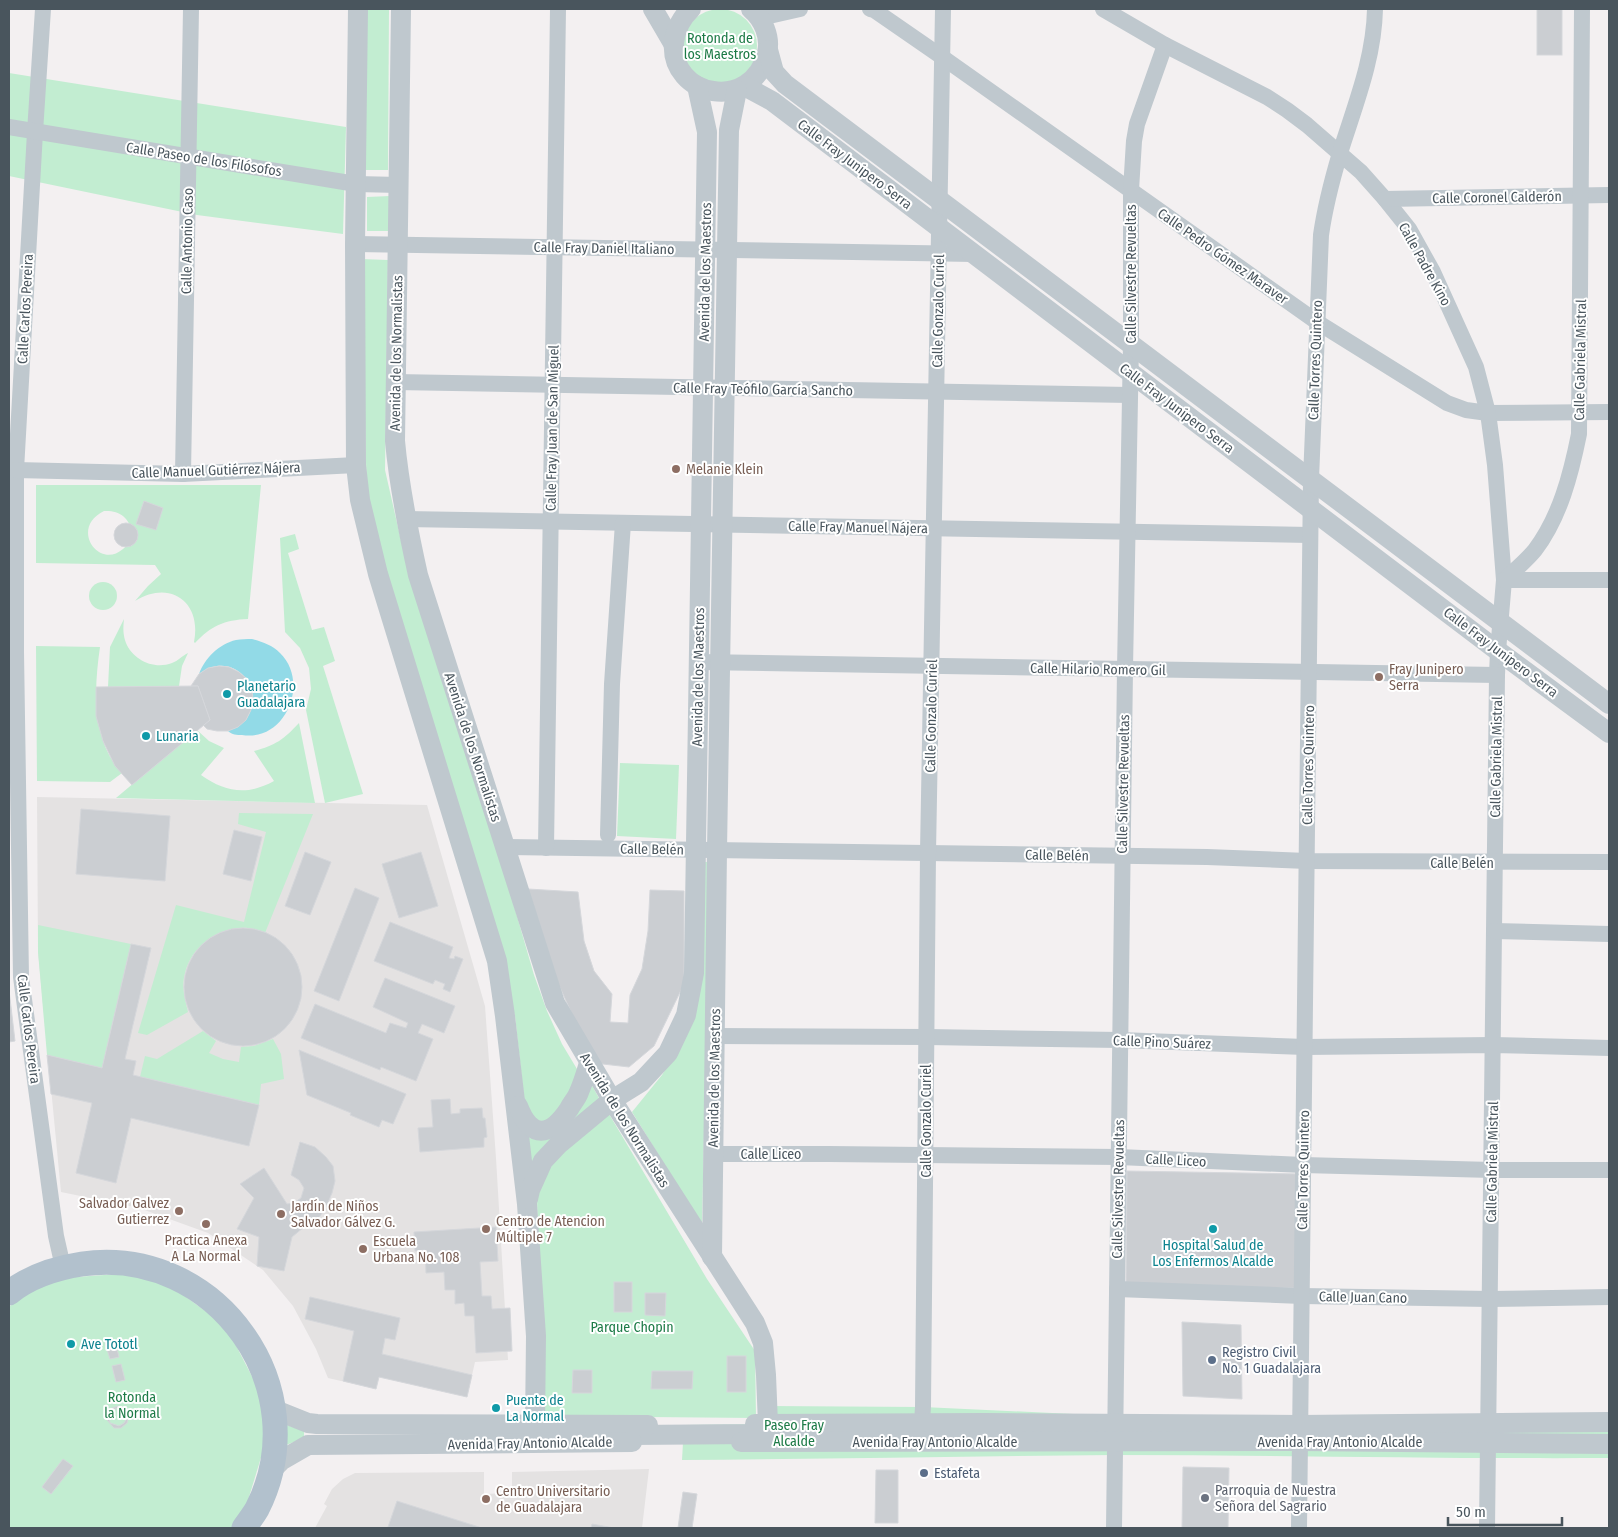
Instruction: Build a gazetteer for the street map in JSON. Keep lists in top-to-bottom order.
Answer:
{
  "streets": {
    "street": [
      "Calle Paseo de los Filósofos",
      "Calle Fray Junípero Serra",
      "Calle Coronel Calderón",
      "Calle Antonio Caso",
      "Calle Fray Daniel Italiano",
      "Calle Pedro Gómez Maraver",
      "Calle Padre Kino",
      "Avenida de los Maestros",
      "Calle Silvestre Revueltas",
      "Calle Carlos Pereira",
      "Calle Gonzalo Curiel",
      "Avenida de los Normalistas",
      "Calle Torres Quintero",
      "Calle Gabriela Mistral",
      "Calle Fray Teófilo García Sancho",
      "Calle Fray Juan de San Miguel",
      "Calle Manuel Gutiérrez Nájera",
      "Calle Fray Manuel Nájera",
      "Calle Hilario Romero Gil",
      "Calle Belén",
      "Calle Pino Suárez",
      "Calle Liceo",
      "Calle Juan Cano",
      "Avenida Fray Antonio Alcalde"
    ]
  },
  "crossings": [
    ["Calle Paseo de los Filósofos", "Calle Antonio Caso"],
    ["Calle Paseo de los Filósofos", "Calle Carlos Pereira"],
    ["Calle Paseo de los Filósofos", "Avenida de los Normalistas"],
    ["Calle Fray Junípero Serra", "Calle Fray Daniel Italiano"],
    ["Calle Fray Junípero Serra", "Avenida de los Maestros"],
    ["Calle Fray Junípero Serra", "Calle Silvestre Revueltas"],
    ["Calle Fray Junípero Serra", "Calle Gonzalo Curiel"],
    ["Calle Fray Junípero Serra", "Calle Torres Quintero"],
    ["Calle Fray Junípero Serra", "Calle Gabriela Mistral"],
    ["Calle Coronel Calderón", "Calle Padre Kino"],
    ["Calle Coronel Calderón", "Calle Gabriela Mistral"],
    ["Calle Antonio Caso", "Calle Manuel Gutiérrez Nájera"],
    ["Calle Fray Daniel Italiano", "Avenida de los Maestros"],
    ["Calle Fray Daniel Italiano", "Calle Gonzalo Curiel"],
    ["Calle Fray Daniel Italiano", "Avenida de los Normalistas"],
    ["Calle Fray Daniel Italiano", "Calle Fray Juan de San Miguel"],
    ["Calle Pedro Gómez Maraver", "Calle Padre Kino"],
    ["Calle Pedro Gómez Maraver", "Calle Silvestre Revueltas"],
    ["Calle Pedro Gómez Maraver", "Calle Gonzalo Curiel"],
    ["Calle Pedro Gómez Maraver", "Calle Torres Quintero"],
    ["Calle Pedro Gómez Maraver", "Calle Gabriela Mistral"],
    ["Calle Padre Kino", "Calle Silvestre Revueltas"],
    ["Calle Padre Kino", "Calle Torres Quintero"],
    ["Calle Padre Kino", "Calle Gabriela Mistral"],
    ["Avenida de los Maestros", "Avenida de los Normalistas"],
    ["Avenida de los Maestros", "Calle Fray Teófilo García Sancho"],
    ["Avenida de los Maestros", "Calle Fray Manuel Nájera"],
    ["Avenida de los Maestros", "Calle Hilario Romero Gil"],
    ["Avenida de los Maestros", "Calle Belén"],
    ["Avenida de los Maestros", "Calle Pino Suárez"],
    ["Avenida de los Maestros", "Calle Liceo"],
    ["Calle Silvestre Revueltas", "Calle Fray Teófilo García Sancho"],
    ["Calle Silvestre Revueltas", "Calle Fray Manuel Nájera"],
    ["Calle Silvestre Revueltas", "Calle Hilario Romero Gil"],
    ["Calle Silvestre Revueltas", "Calle Belén"],
    ["Calle Silvestre Revueltas", "Calle Pino Suárez"],
    ["Calle Silvestre Revueltas", "Calle Liceo"],
    ["Calle Silvestre Revueltas", "Calle Juan Cano"],
    ["Calle Silvestre Revueltas", "Avenida Fray Antonio Alcalde"],
    ["Calle Carlos Pereira", "Calle Manuel Gutiérrez Nájera"],
    ["Calle Gonzalo Curiel", "Calle Fray Teófilo García Sancho"],
    ["Calle Gonzalo Curiel", "Calle Fray Manuel Nájera"],
    ["Calle Gonzalo Curiel", "Calle Hilario Romero Gil"],
    ["Calle Gonzalo Curiel", "Calle Belén"],
    ["Calle Gonzalo Curiel", "Calle Pino Suárez"],
    ["Calle Gonzalo Curiel", "Calle Liceo"],
    ["Calle Gonzalo Curiel", "Avenida Fray Antonio Alcalde"],
    ["Avenida de los Normalistas", "Calle Fray Teófilo García Sancho"],
    ["Avenida de los Normalistas", "Calle Fray Manuel Nájera"],
    ["Avenida de los Normalistas", "Calle Belén"],
    ["Avenida de los Normalistas", "Avenida Fray Antonio Alcalde"],
    ["Calle Torres Quintero", "Calle Fray Manuel Nájera"],
    ["Calle Torres Quintero", "Calle Hilario Romero Gil"],
    ["Calle Torres Quintero", "Calle Belén"],
    ["Calle Torres Quintero", "Calle Pino Suárez"],
    ["Calle Torres Quintero", "Calle Liceo"],
    ["Calle Torres Quintero", "Calle Juan Cano"],
    ["Calle Torres Quintero", "Avenida Fray Antonio Alcalde"],
    ["Calle Gabriela Mistral", "Calle Hilario Romero Gil"],
    ["Calle Gabriela Mistral", "Calle Belén"],
    ["Calle Gabriela Mistral", "Calle Pino Suárez"],
    ["Calle Gabriela Mistral", "Calle Liceo"],
    ["Calle Gabriela Mistral", "Calle Juan Cano"],
    ["Calle Gabriela Mistral", "Avenida Fray Antonio Alcalde"],
    ["Calle Fray Teófilo García Sancho", "Calle Fray Juan de San Miguel"],
    ["Calle Fray Juan de San Miguel", "Calle Fray Manuel Nájera"],
    ["Calle Fray Juan de San Miguel", "Calle Belén"]
  ],
  "parks": [
    "Rotonda de los Maestros",
    "Parque Chopin",
    "Rotonda la Normal",
    "Paseo Fray Alcalde"
  ],
  "places": [
    "Melanie Klein",
    "Fray Junipero Serra",
    "Planetario Guadalajara",
    "Lunaria",
    "Salvador Galvez Gutierrez",
    "Jardín de Niños Salvador Gálvez G.",
    "Practica Anexa A La Normal",
    "Centro de Atencion Múltiple 7",
    "Hospital Salud de Los Enfermos Alcalde",
    "Escuela Urbana No. 108",
    "Ave Tototl",
    "Registro Civil No. 1 Guadalajara",
    "Puente de La Normal",
    "Estafeta",
    "Parroquia de Nuestra Señora del Sagrario",
    "Centro Universitario de Guadalajara"
  ],
  "scale_bar": "50 m"
}
